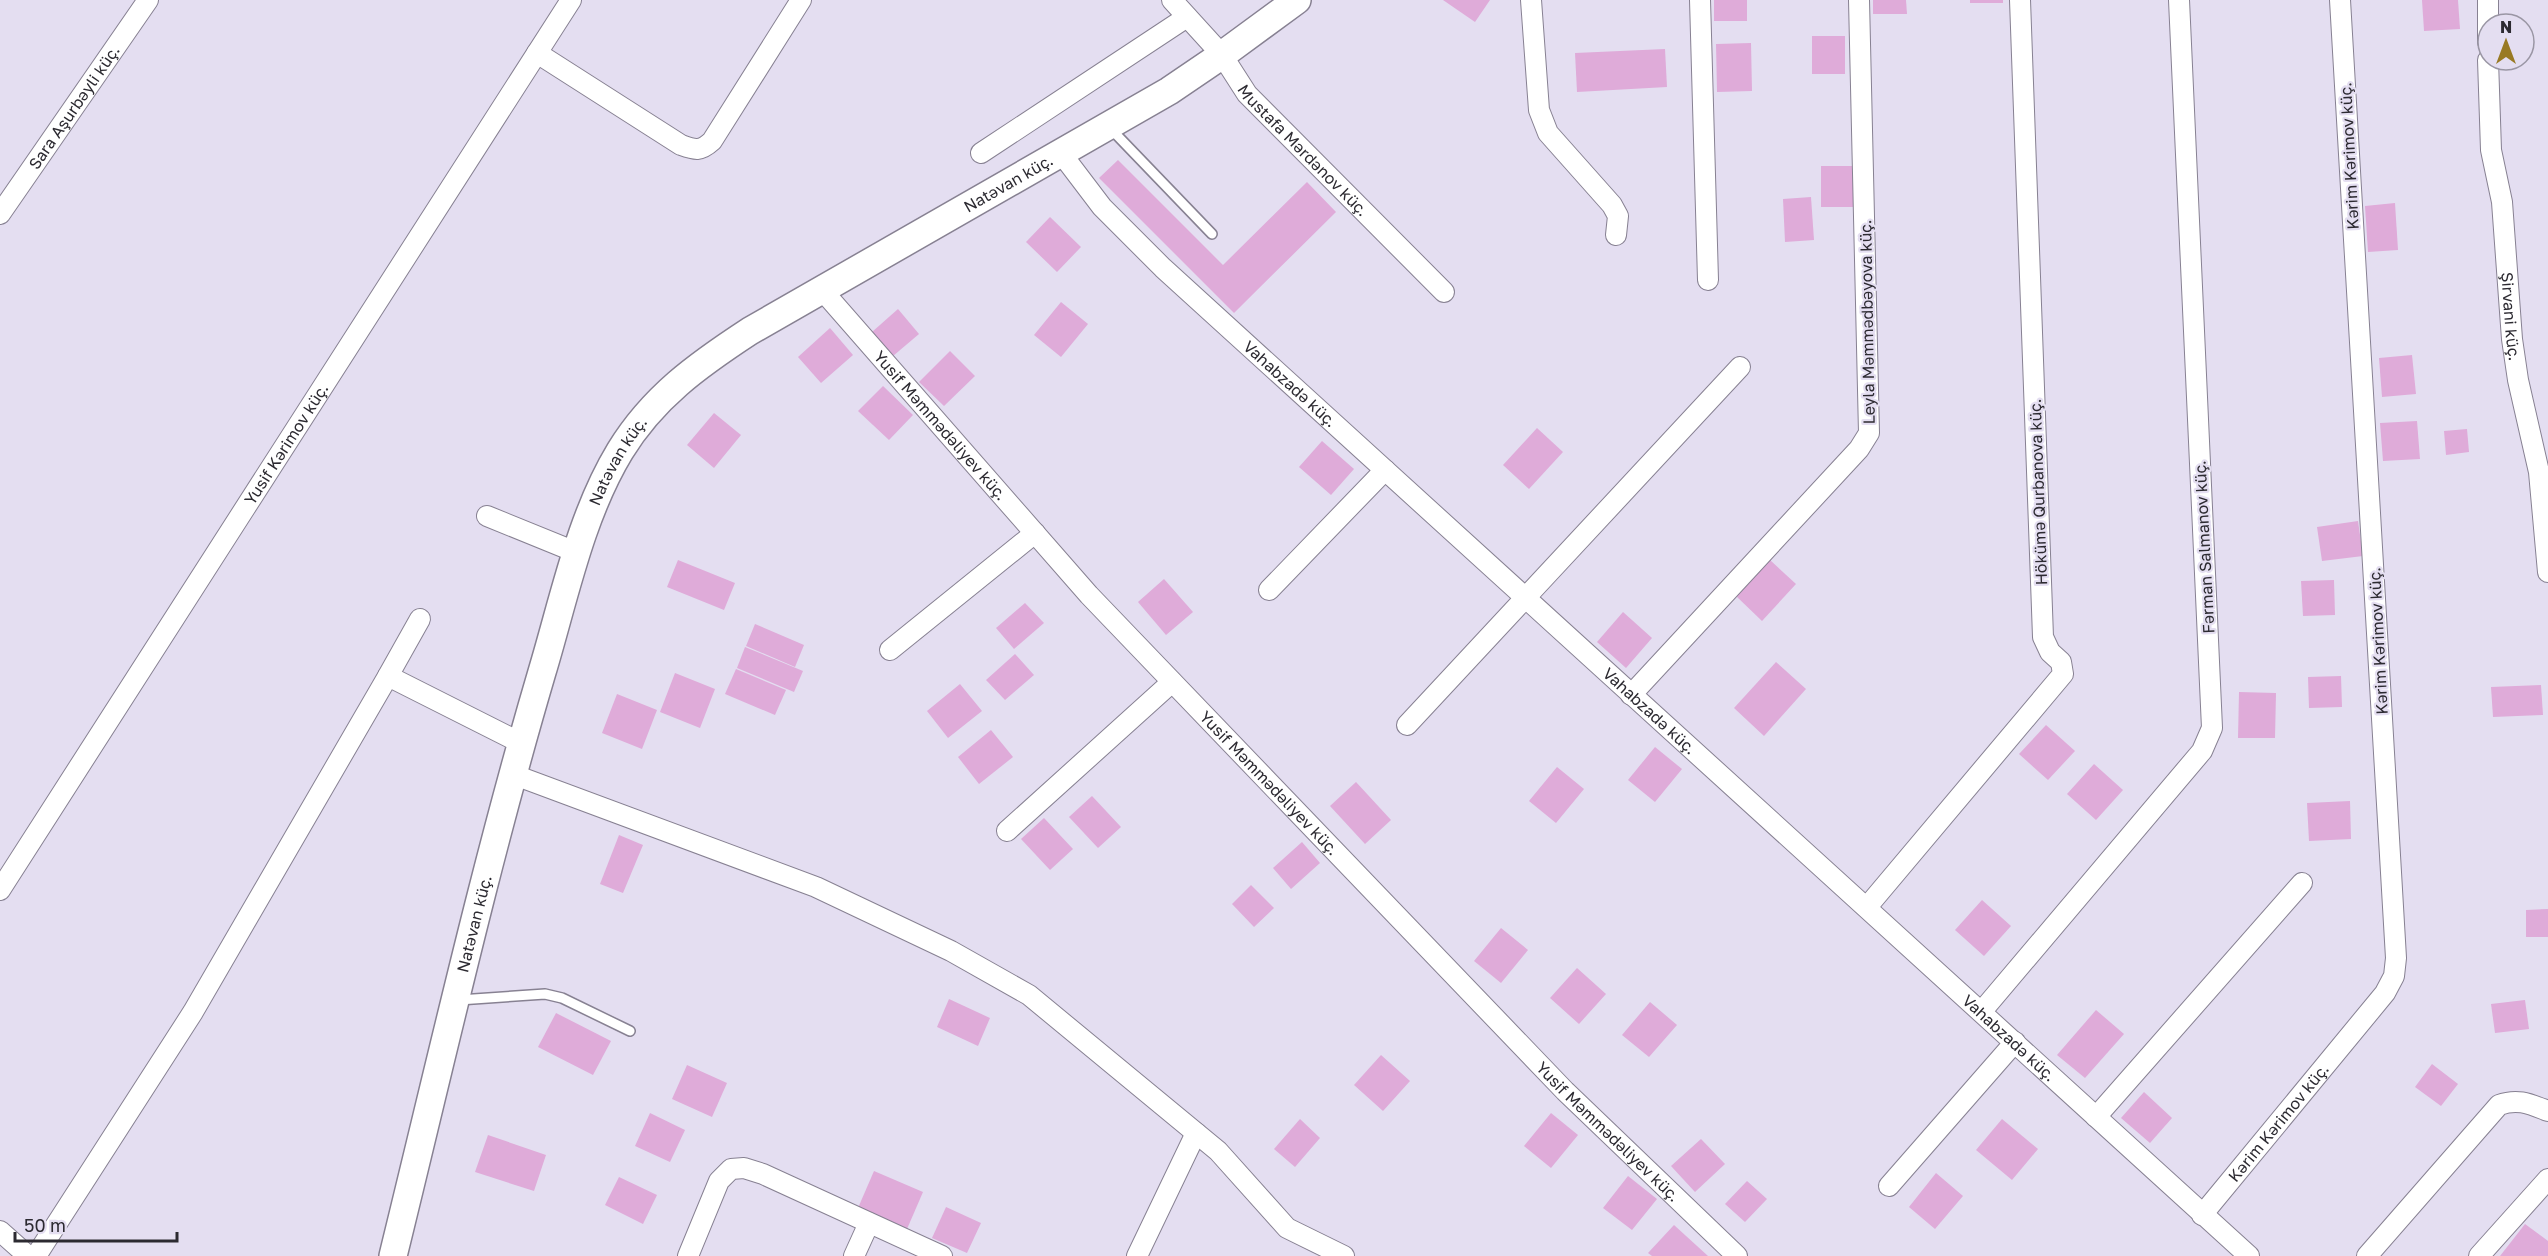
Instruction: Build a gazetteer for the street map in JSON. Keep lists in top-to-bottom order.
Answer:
{
  "streets": {
    "street": [
      "Sara Aşurbəyli küç.",
      "Mustafa Mərdənov küç.",
      "Kərim Kərimov küç.",
      "Natəvan küç.",
      "Şirvani küç.",
      "Leyla Məmmədbəyova küç.",
      "Vahabzadə küç.",
      "Yusif Məmmədəliyev küç.",
      "Yusif Kərimov küç.",
      "Hökümə Qurbanova küç.",
      "Fərman Salmanov küç."
    ]
  },
  "crossings": [
    ["Mustafa Mərdənov küç.", "Natəvan küç."],
    ["Kərim Kərimov küç.", "Vahabzadə küç."],
    ["Natəvan küç.", "Vahabzadə küç."],
    ["Natəvan küç.", "Yusif Məmmədəliyev küç."],
    ["Leyla Məmmədbəyova küç.", "Vahabzadə küç."],
    ["Vahabzadə küç.", "Hökümə Qurbanova küç."],
    ["Vahabzadə küç.", "Fərman Salmanov küç."]
  ],
  "scale_bar": "50 m",
  "north": "top"
}
